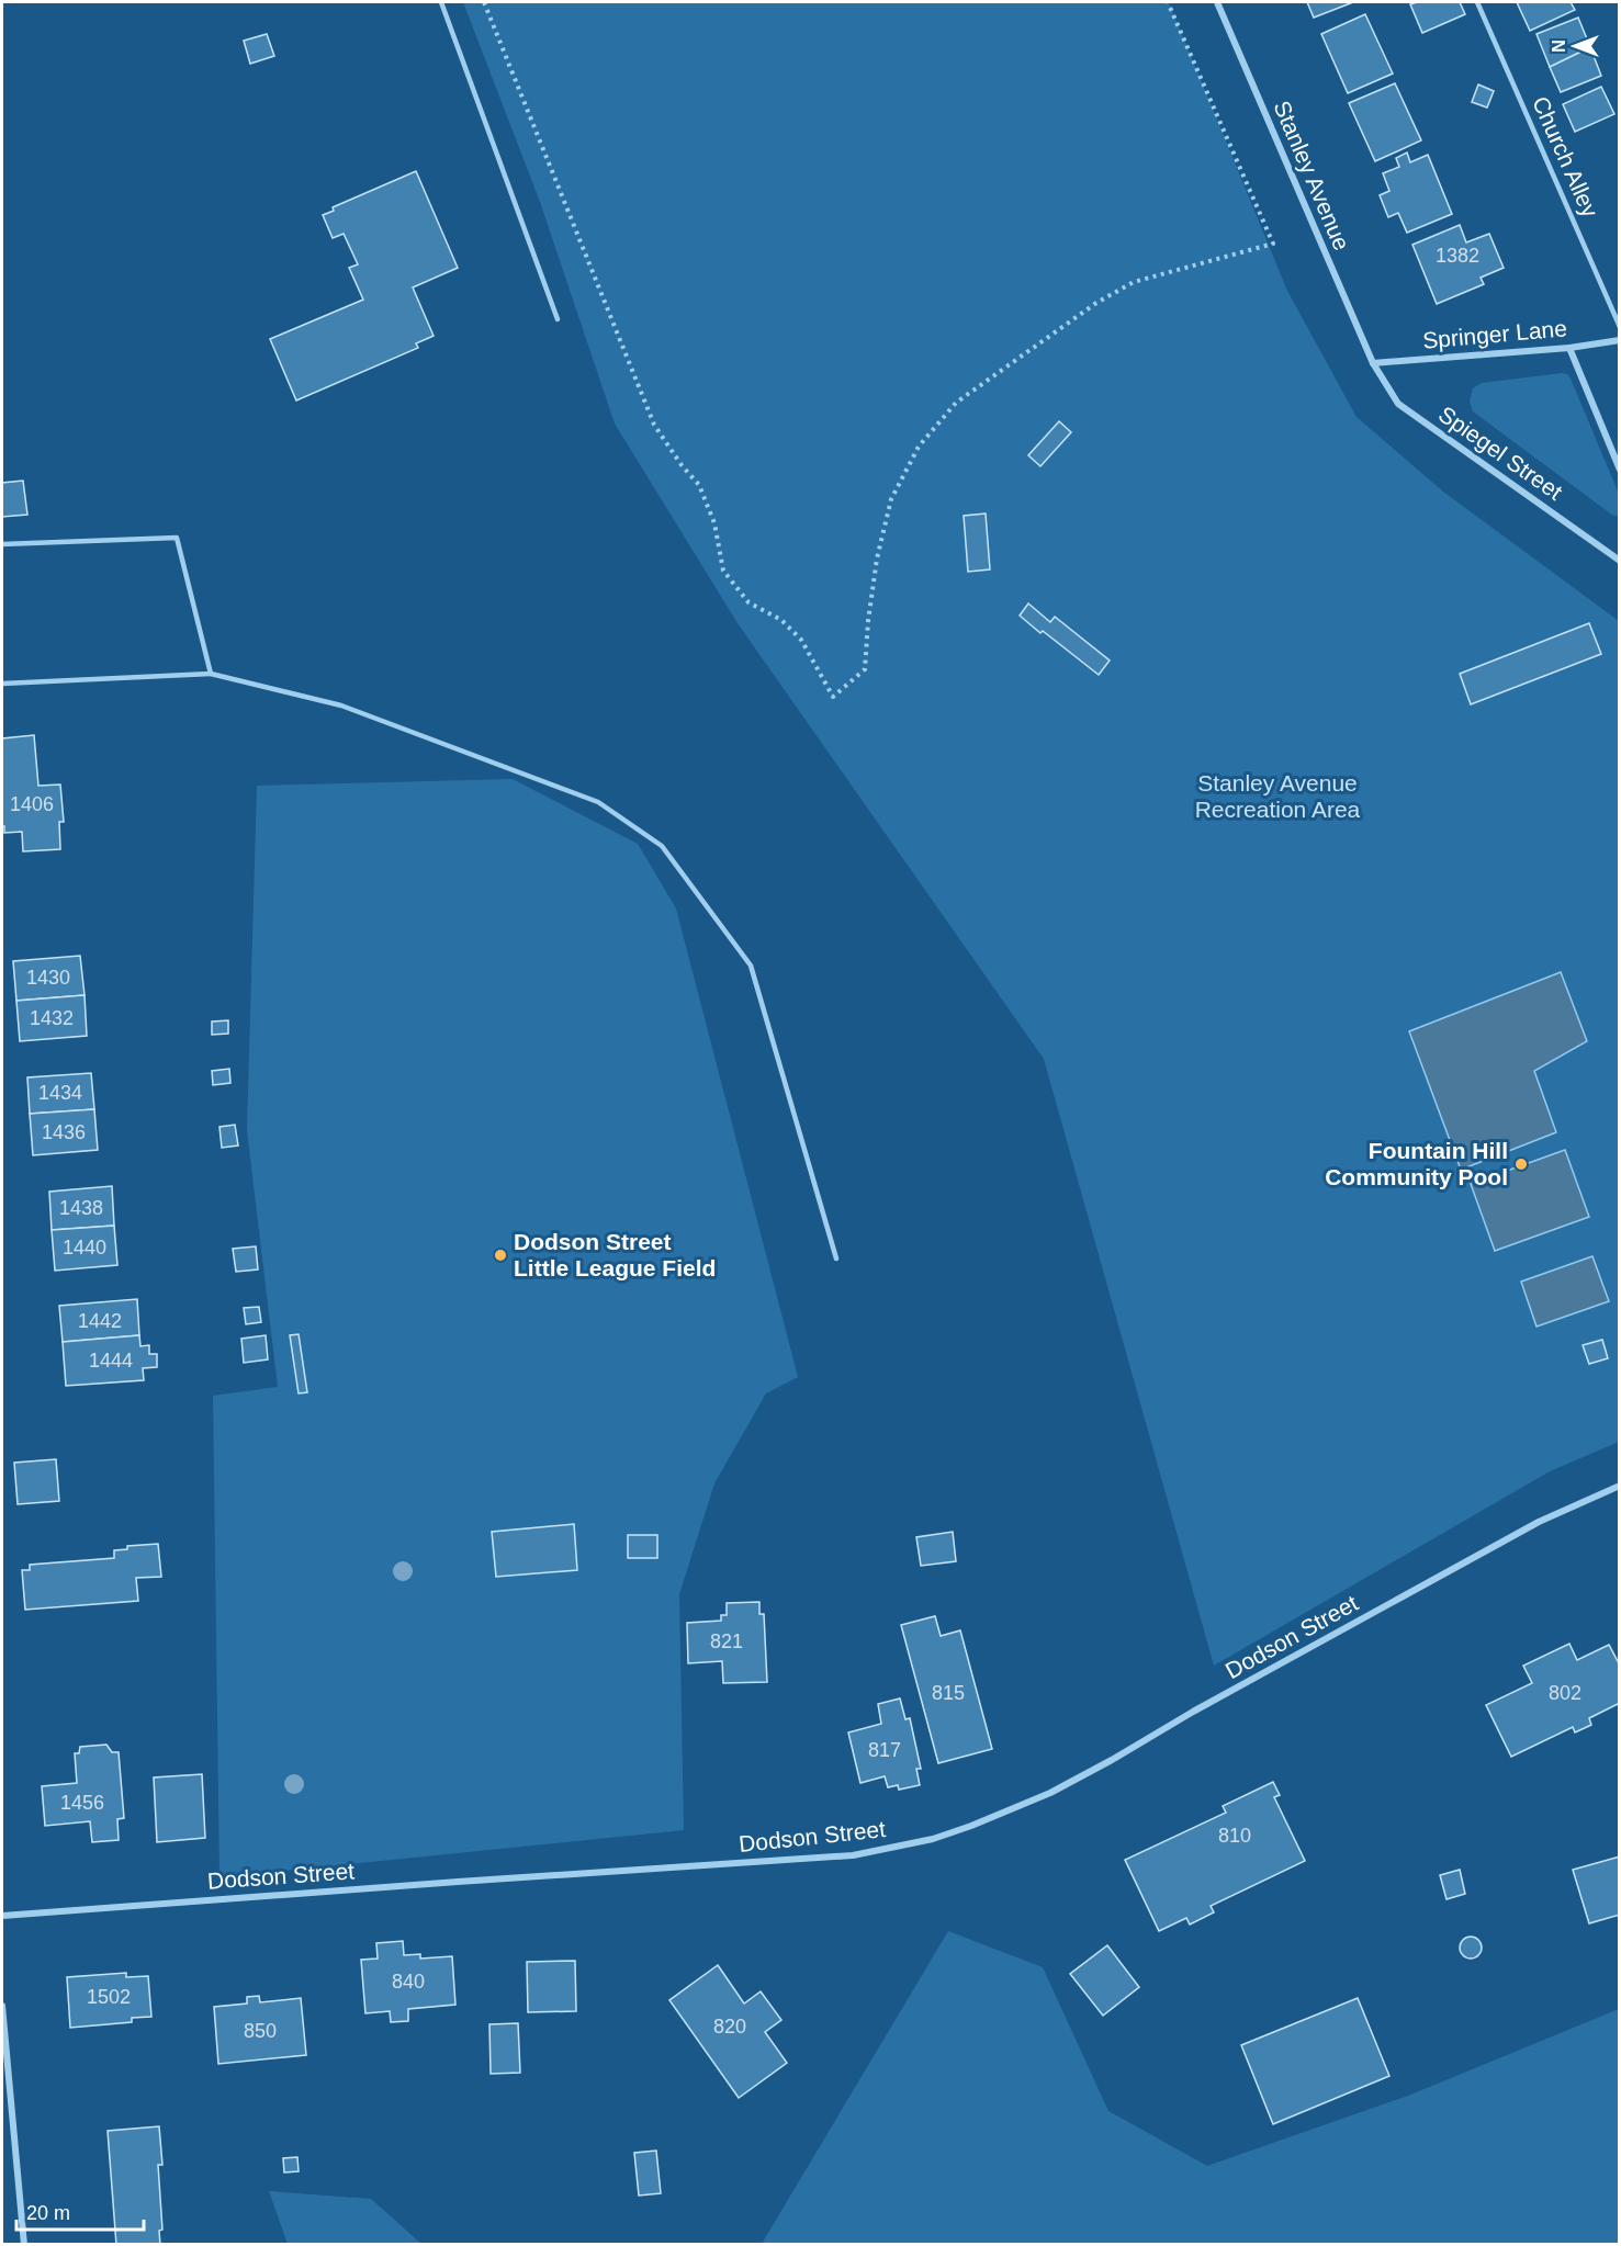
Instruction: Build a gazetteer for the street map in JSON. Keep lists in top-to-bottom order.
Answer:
{
  "streets": {
    "street": [
      "Stanley Avenue",
      "Springer Lane",
      "Spiegel Street",
      "Dodson Street"
    ],
    "lane": ["Church Alley"]
  },
  "crossings": [
    ["Stanley Avenue", "Springer Lane"],
    ["Stanley Avenue", "Spiegel Street"],
    ["Springer Lane", "Spiegel Street"]
  ],
  "parks": ["Stanley Avenue Recreation Area"],
  "places": ["Fountain Hill Community Pool", "Dodson Street Little League Field"],
  "house_numbers": [
    "1382",
    "1406",
    "1430",
    "1432",
    "1434",
    "1436",
    "1438",
    "1440",
    "1442",
    "1444",
    "821",
    "815",
    "802",
    "817",
    "1456",
    "810",
    "840",
    "1502",
    "820",
    "850"
  ],
  "scale_bar": "20 m",
  "north": "left"
}
